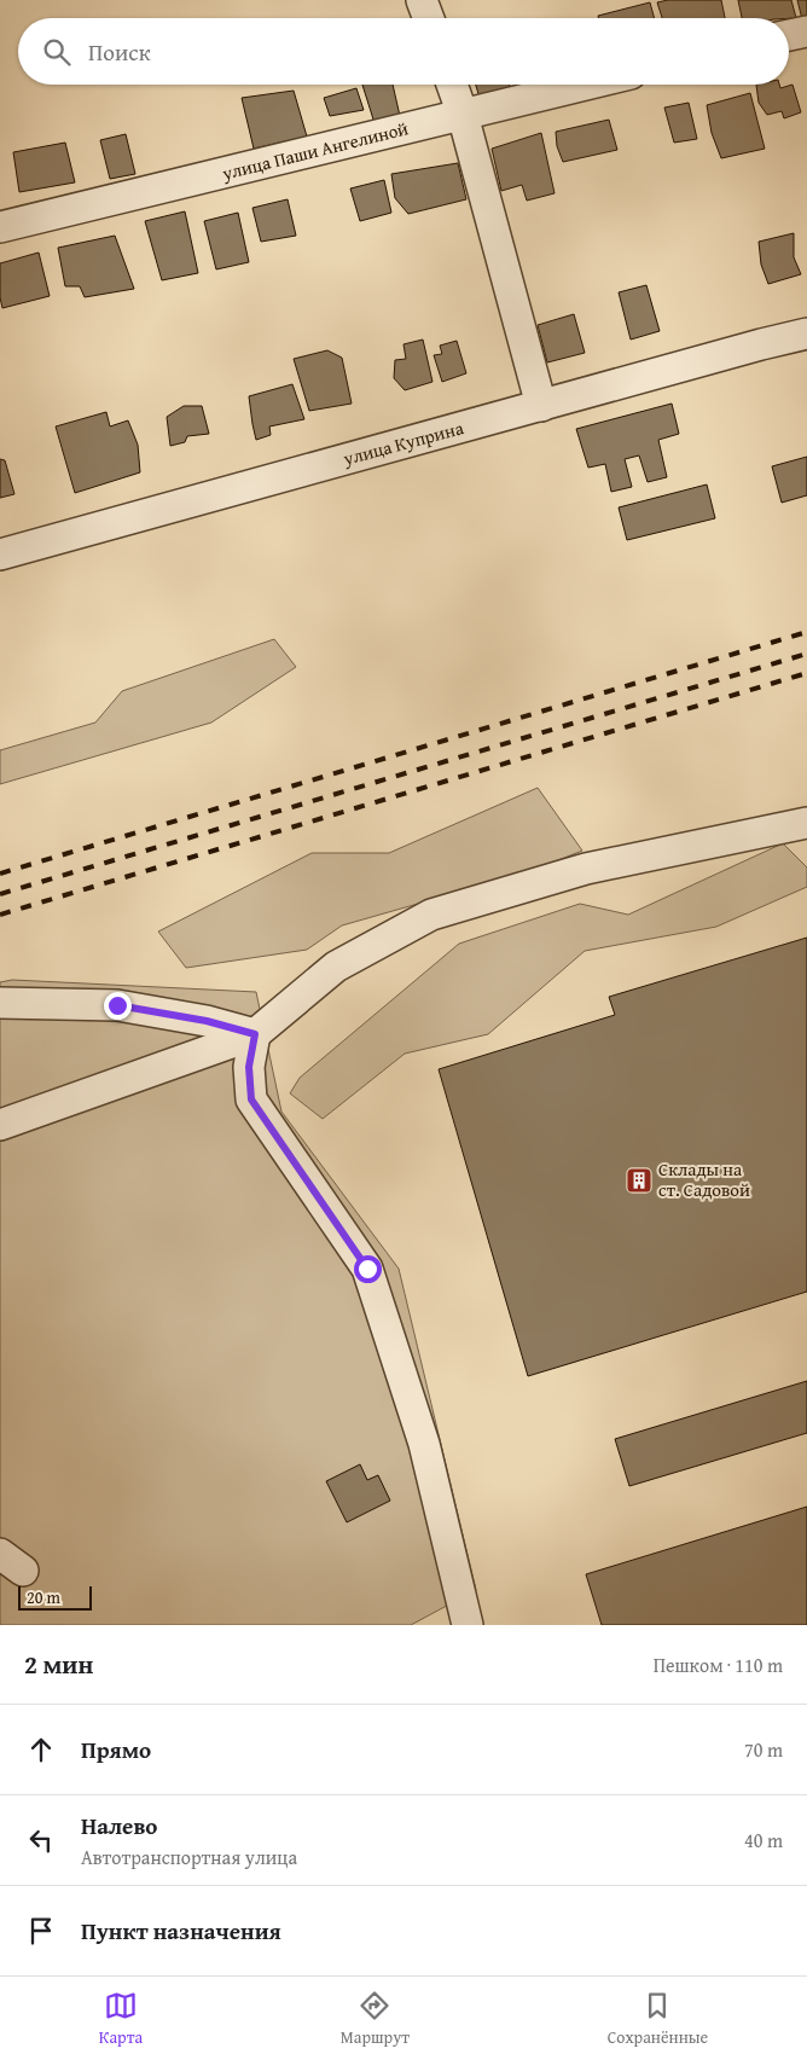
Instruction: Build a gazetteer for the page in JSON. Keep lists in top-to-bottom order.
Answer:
{
  "streets": {
    "street": ["улица Паши Ангелиной", "улица Куприна"]
  },
  "places": {
    "building": ["Склады на ст. Садовой"]
  },
  "scale_bar": "20 m",
  "page": {
    "search": "Поиск",
    "scale": "20 m",
    "heading": ["2 мин", "Пешком · 110 m"],
    "list": [
      ["Прямо", "70 m"],
      ["Налево", "Автотранспортная улица", "40 m"],
      "Пункт назначения"
    ],
    "nav": ["Карта", "Маршрут", "Сохранённые"]
  }
}
